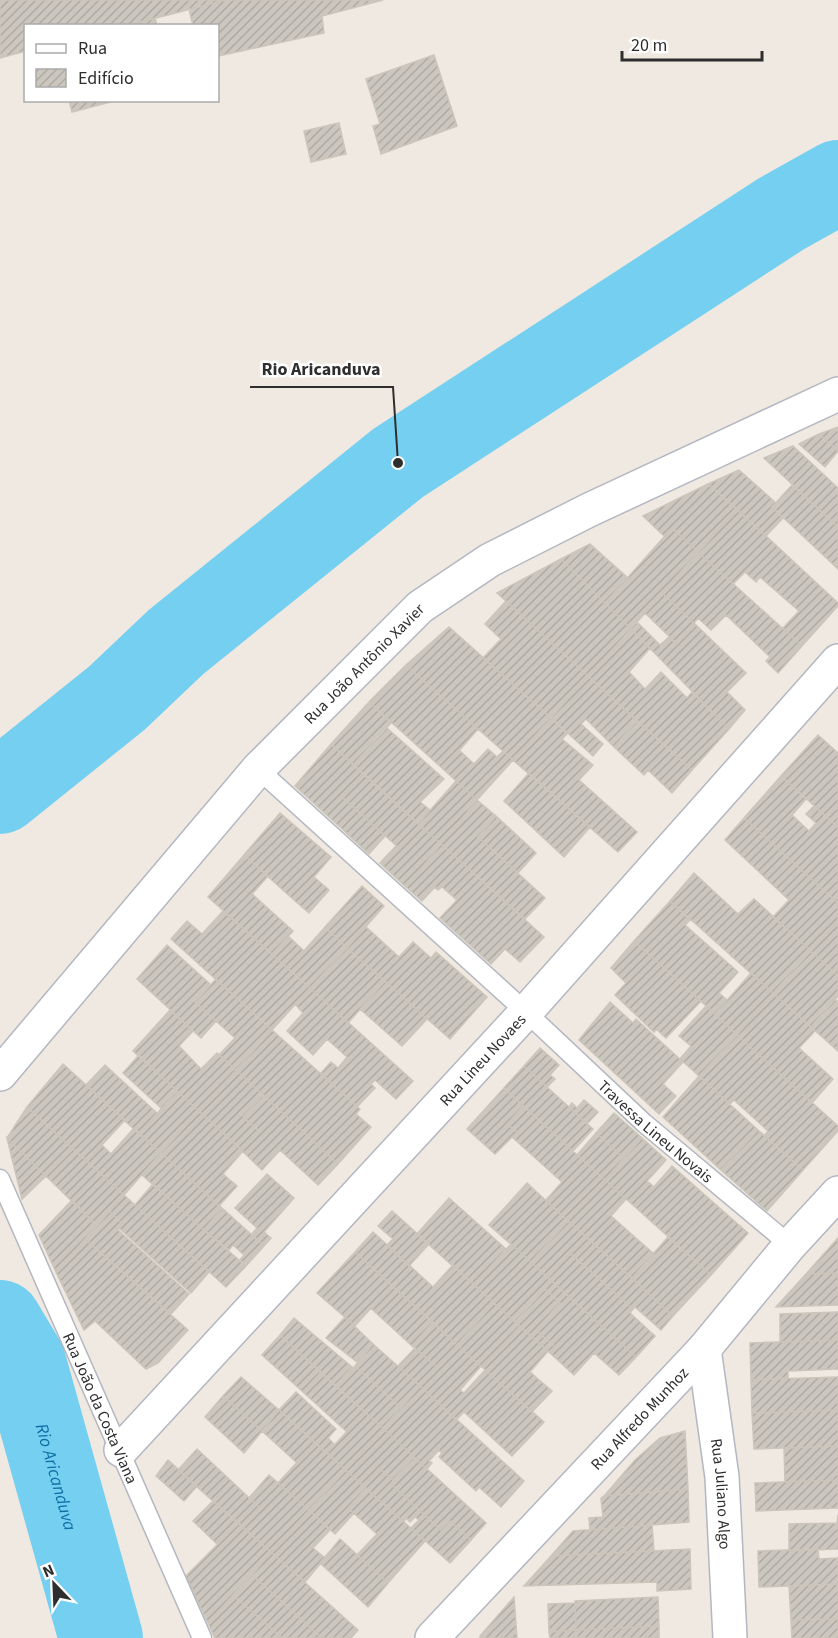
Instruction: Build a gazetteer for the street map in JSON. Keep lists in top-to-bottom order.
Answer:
{
  "streets": {
    "street": [
      "Rua João Antônio Xavier",
      "Rua Lineu Novaes",
      "Rua Alfredo Munhoz",
      "Rua Juliano Algo"
    ],
    "lane": ["Travessa Lineu Novais", "Rua João da Costa Viana"]
  },
  "crossings": [
    ["Rua João Antônio Xavier", "Travessa Lineu Novais"],
    ["Rua Lineu Novaes", "Travessa Lineu Novais"],
    ["Rua Lineu Novaes", "Rua João da Costa Viana"],
    ["Travessa Lineu Novais", "Rua Alfredo Munhoz"],
    ["Rua Alfredo Munhoz", "Rua Juliano Algo"]
  ],
  "water": ["Rio Aricanduva"],
  "places": ["Rio Aricanduva"],
  "legend": ["Rua", "Edifício"],
  "scale_bar": "20 m",
  "north": "top left"
}
